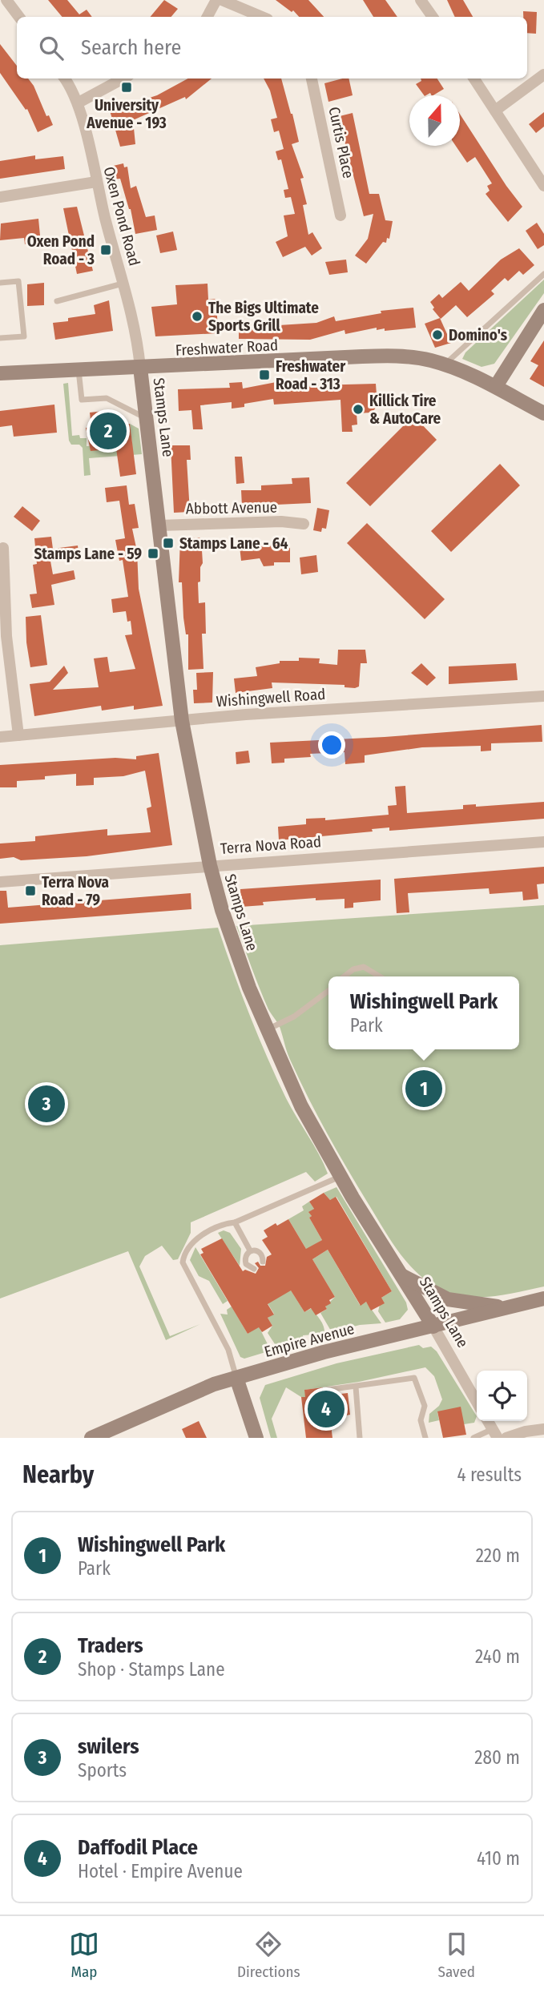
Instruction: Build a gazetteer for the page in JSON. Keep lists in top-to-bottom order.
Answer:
{
  "streets": {
    "main road": ["Freshwater Road", "Stamps Lane", "Empire Avenue"],
    "street": [
      "Curtis Place",
      "Oxen Pond Road",
      "Abbott Avenue",
      "Wishingwell Road",
      "Terra Nova Road"
    ]
  },
  "crossings": [
    ["Oxen Pond Road", "Freshwater Road"],
    ["Oxen Pond Road", "Stamps Lane"],
    ["Freshwater Road", "Stamps Lane"],
    ["Stamps Lane", "Abbott Avenue"],
    ["Stamps Lane", "Wishingwell Road"],
    ["Stamps Lane", "Terra Nova Road"],
    ["Stamps Lane", "Empire Avenue"]
  ],
  "places": {
    "transit": [
      "University Avenue - 193",
      "Oxen Pond Road - 3",
      "Freshwater Road - 313",
      "Stamps Lane - 64",
      "Stamps Lane - 59",
      "Terra Nova Road - 79"
    ],
    "other": ["The Bigs Ultimate Sports Grill", "Domino's", "Killick Tire & AutoCare"]
  },
  "north": "top",
  "page": {
    "search": "Search here",
    "pins": [
      "2",
      "1",
      "3",
      "4"
    ],
    "popup": ["Wishingwell Park", "Park"],
    "heading": ["Nearby", "4 results"],
    "list": [
      {
        "mark": "1",
        "name": "Wishingwell Park",
        "note": "Park",
        "value": "220 m"
      },
      {
        "mark": "2",
        "name": "Traders",
        "note": "Shop · Stamps Lane",
        "value": "240 m"
      },
      {
        "mark": "3",
        "name": "swilers",
        "note": "Sports",
        "value": "280 m"
      },
      {
        "mark": "4",
        "name": "Daffodil Place",
        "note": "Hotel · Empire Avenue",
        "value": "410 m"
      }
    ],
    "nav": ["Map", "Directions", "Saved"]
  }
}
